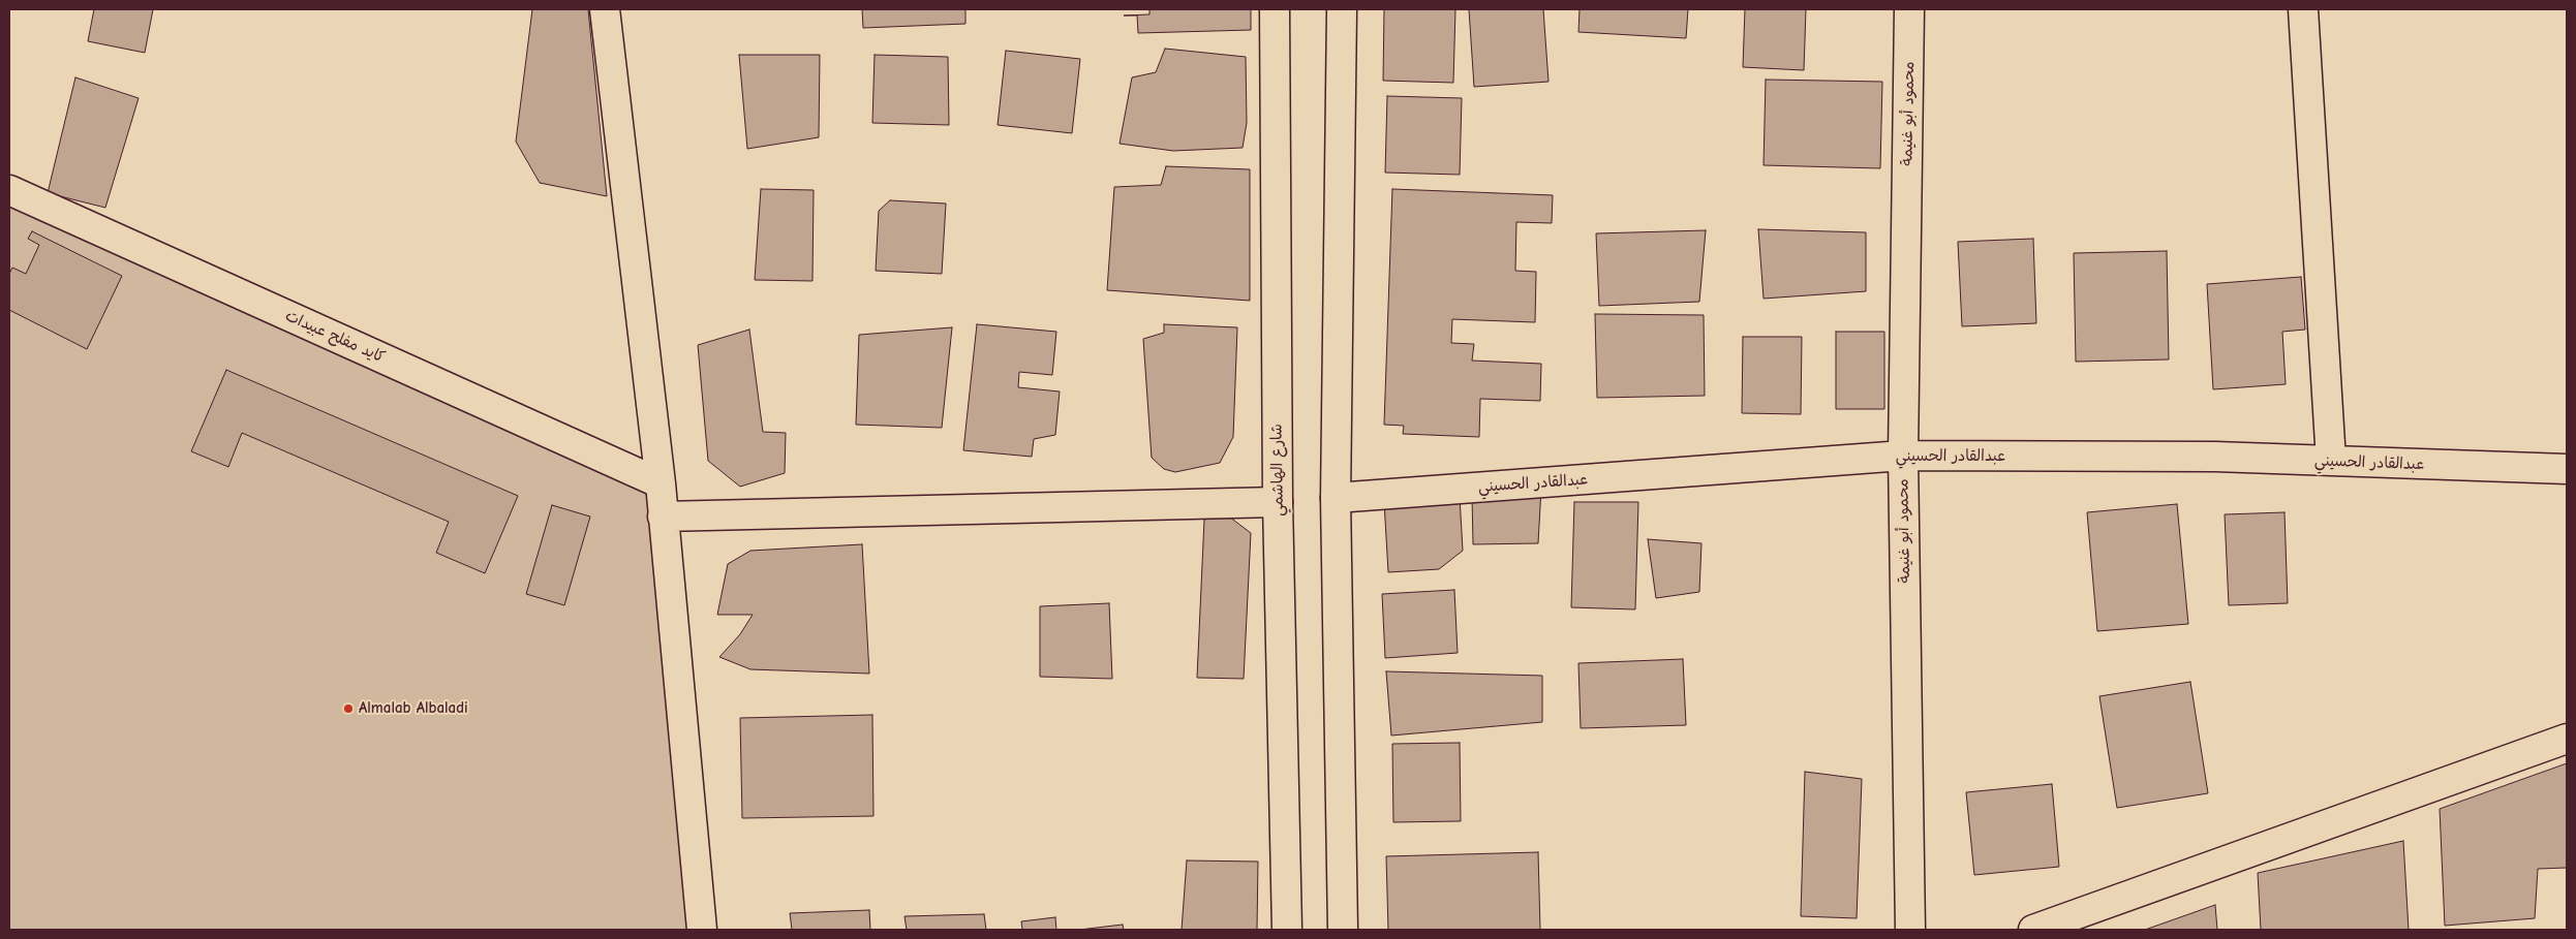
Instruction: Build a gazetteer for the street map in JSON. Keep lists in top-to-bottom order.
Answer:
{
  "streets": {
    "street": [
      "محمود أبو غنيمة",
      "كايد مفلح عبيدات",
      "عبدالقادر الحسيني",
      "شارع الهاشمي"
    ]
  },
  "crossings": [
    ["محمود أبو غنيمة", "عبدالقادر الحسيني"]
  ],
  "places": ["Almalab Albaladi"]
}
